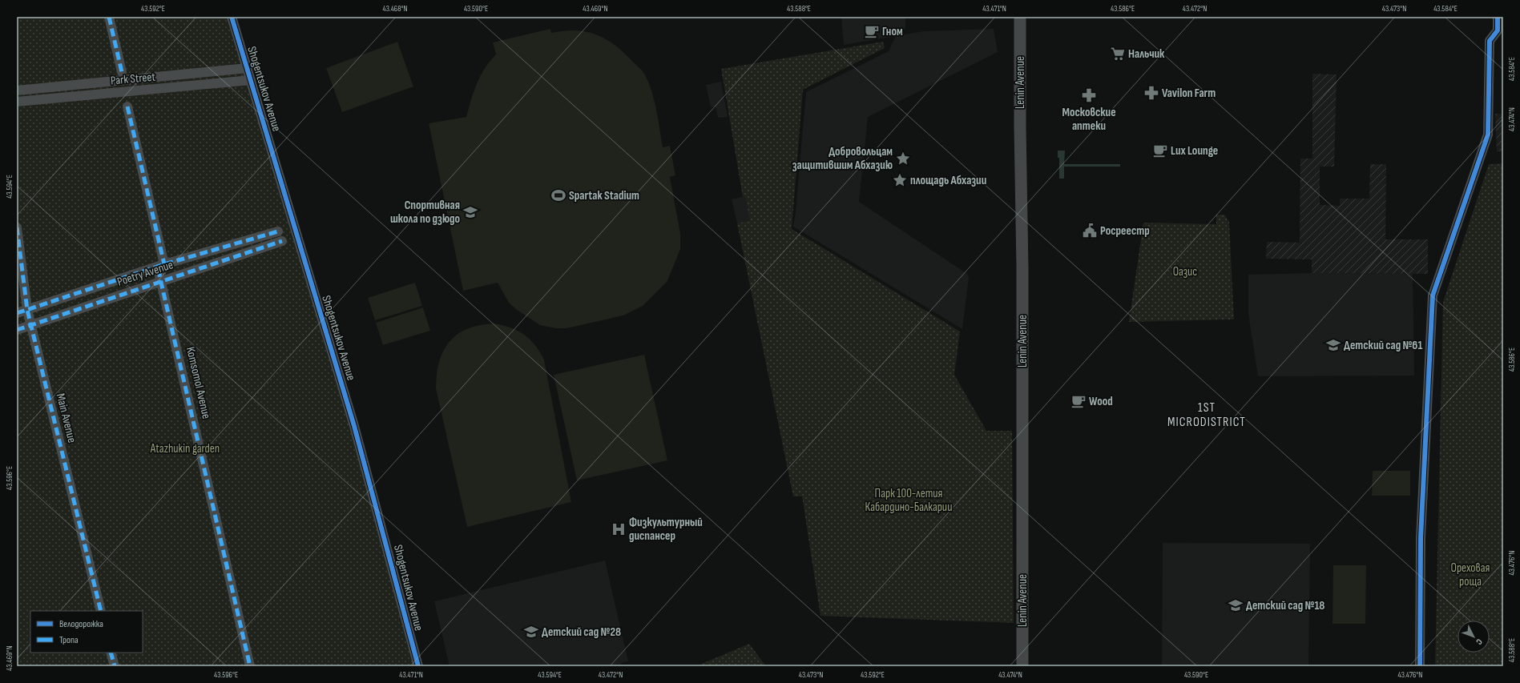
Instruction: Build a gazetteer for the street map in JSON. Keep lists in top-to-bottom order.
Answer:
{
  "streets": {
    "main road": ["Lenin Avenue"],
    "street": [
      "Park Street",
      "Shogentsukov Avenue",
      "Poetry Avenue",
      "Komsomol Avenue",
      "Main Avenue"
    ]
  },
  "crossings": [
    ["Park Street", "Shogentsukov Avenue"],
    ["Poetry Avenue", "Komsomol Avenue"],
    ["Poetry Avenue", "Main Avenue"]
  ],
  "districts": ["1ST MICRODISTRICT"],
  "parks": [
    "Оазис",
    "Atazhukin garden",
    "Парк 100-летия Кабардино-Балкарии",
    "Ореховая роща"
  ],
  "places": {
    "cafe": ["Гном", "Lux Lounge", "Wood"],
    "supermarket": ["Нальчик"],
    "pharmacy": ["Vavilon Farm", "Московские аптеки"],
    "place": ["Добровольцам защитившим Абхазию", "площадь Абхазии"],
    "sports": ["Spartak Stadium"],
    "school or university": [
      "Спортивная школа по дзюдо",
      "Детский сад №61",
      "Детский сад №18",
      "Детский сад №28"
    ],
    "public building": ["Росреестр"],
    "hospital": ["Физкультурный диспансер"]
  },
  "legend": ["Велодорожка", "Тропа"],
  "north": "bottom right",
  "coordinates": [
    "43.592°E",
    "43.468°N",
    "43.590°E",
    "43.469°N",
    "43.588°E",
    "43.471°N",
    "43.586°E",
    "43.472°N",
    "43.473°N",
    "43.584°E",
    "43.474°N",
    "43.594°E",
    "43.596°E",
    "43.476°N"
  ]
}
